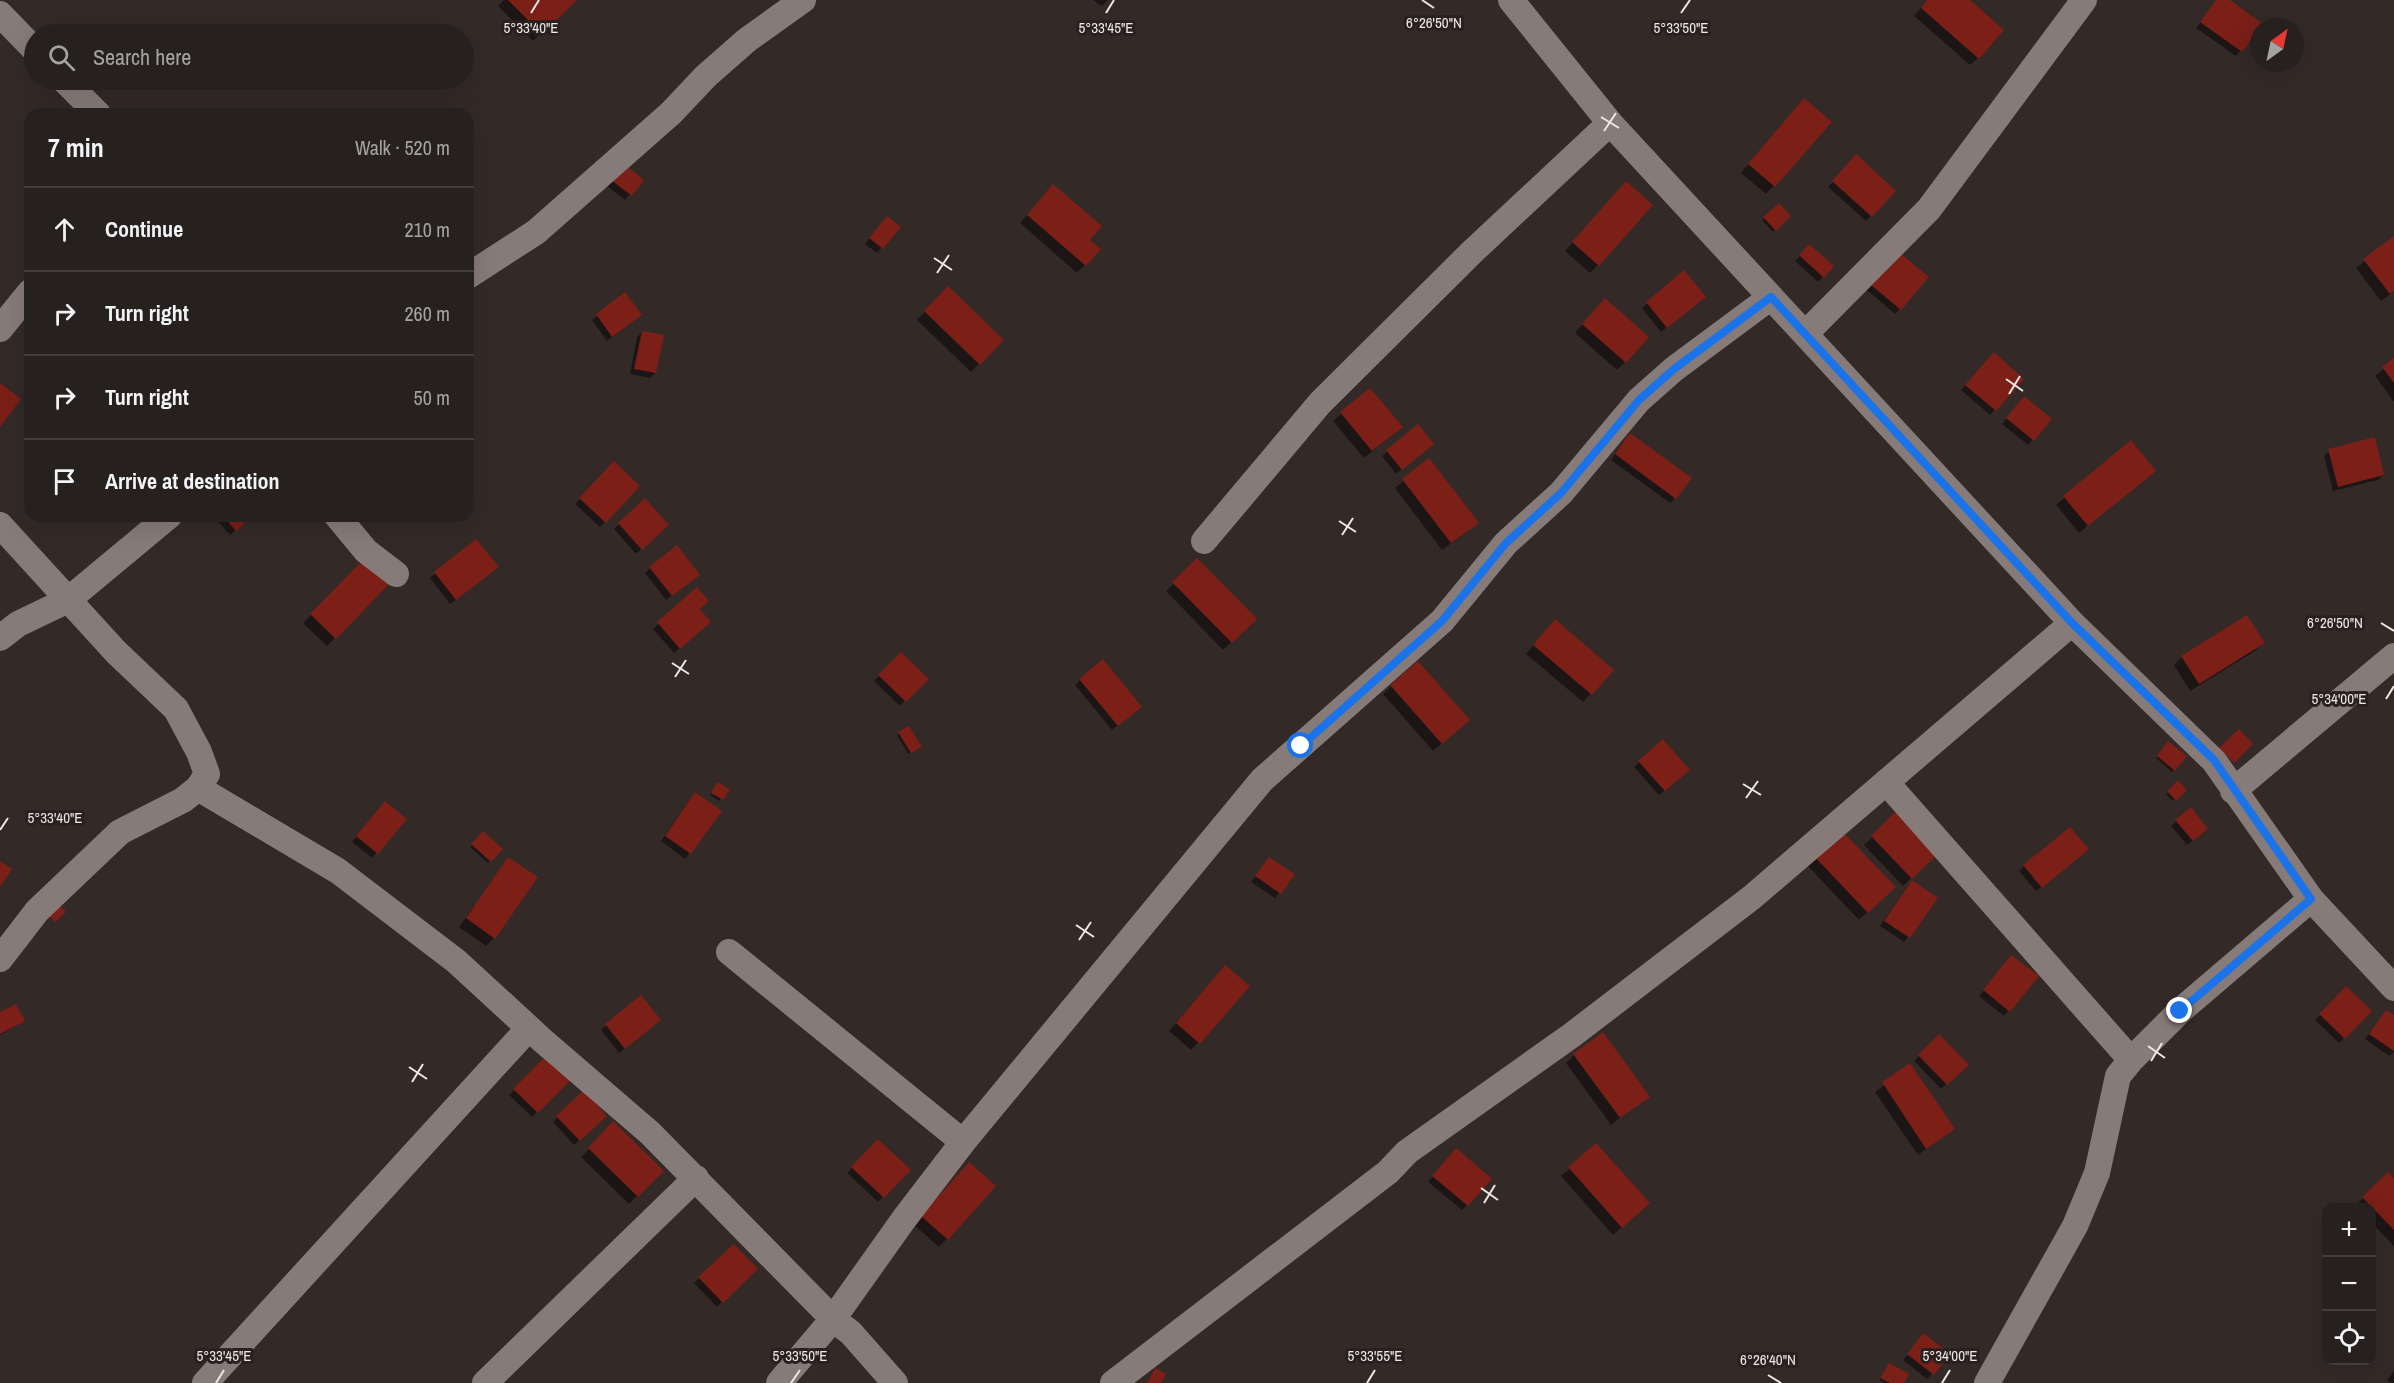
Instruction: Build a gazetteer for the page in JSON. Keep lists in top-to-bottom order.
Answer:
{
  "north": "top right",
  "page": {
    "search": "Search here",
    "heading": ["7 min", "Walk · 520 m"],
    "list": [
      ["Continue", "210 m"],
      ["Turn right", "260 m"],
      ["Turn right", "50 m"],
      "Arrive at destination"
    ],
    "map_buttons": ["+", "−"]
  },
  "coordinates": [
    "6°26'50\"N",
    "5°33'45\"E",
    "5°33'50\"E",
    "5°33'40\"E",
    "5°34'00\"E",
    "5°33'55\"E",
    "6°26'40\"N"
  ]
}
